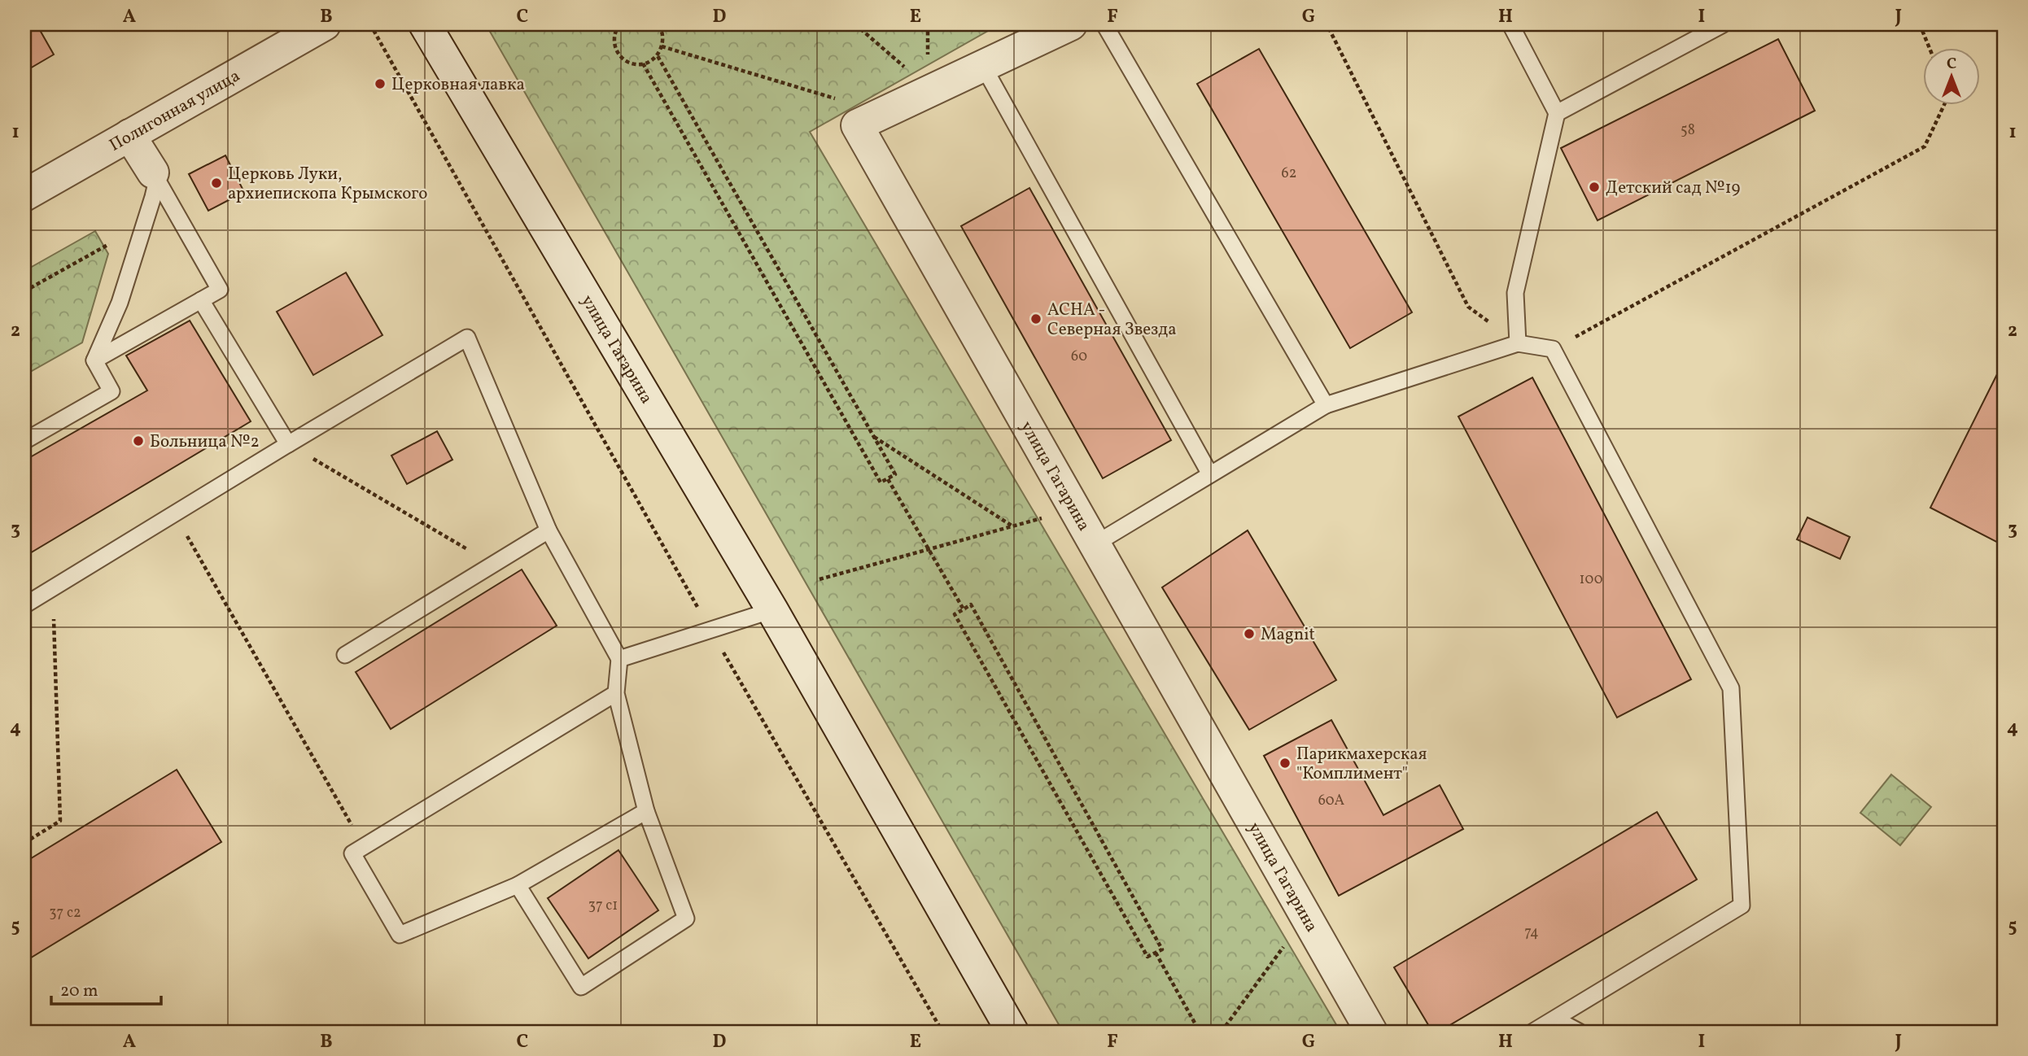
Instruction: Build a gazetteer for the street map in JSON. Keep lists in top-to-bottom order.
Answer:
{
  "streets": {
    "street": ["Полигонная улица", "улица Гагарина"]
  },
  "places": [
    "Церковная лавка",
    "Церковь Луки, архиепископа Крымского",
    "Детский сад №19",
    "АСНА - Северная Звезда",
    "Больница №2",
    "Magnit",
    "Парикмахерская \"Комплимент\""
  ],
  "house_numbers": [
    "58",
    "62",
    "60",
    "100",
    "60А",
    "37 с1",
    "37 с2",
    "74"
  ],
  "scale_bar": "20 m",
  "north": "top",
  "grid": {
    "columns": [
      "A",
      "B",
      "C",
      "D",
      "E",
      "F",
      "G",
      "H",
      "I",
      "J"
    ],
    "rows": [
      "1",
      "2",
      "3",
      "4",
      "5"
    ]
  }
}
